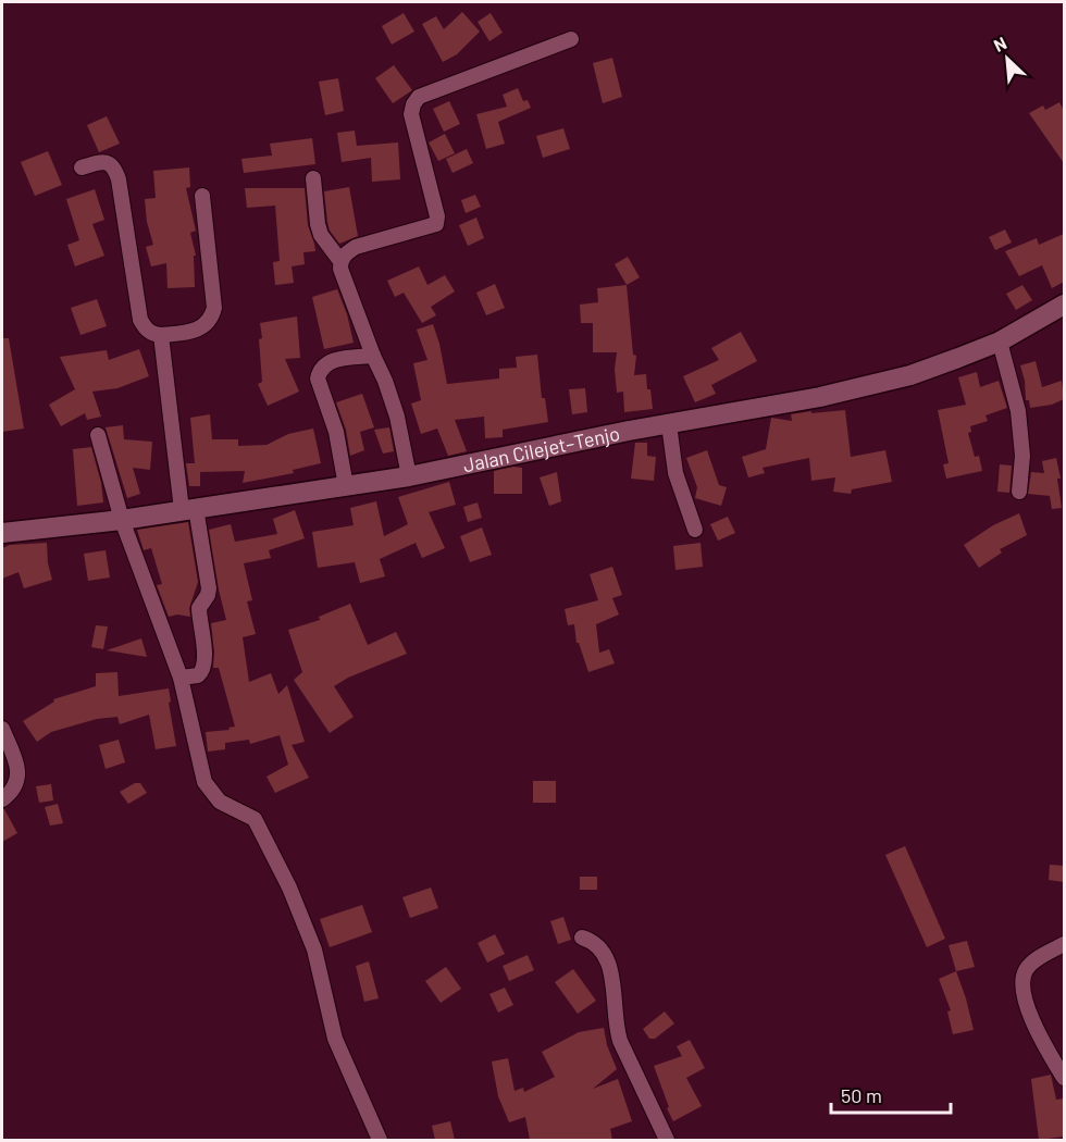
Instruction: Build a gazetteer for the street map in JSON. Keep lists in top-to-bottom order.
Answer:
{
  "streets": {
    "main road": ["Jalan Cilejet–Tenjo"]
  },
  "scale_bar": "50 m",
  "north": "top left"
}
